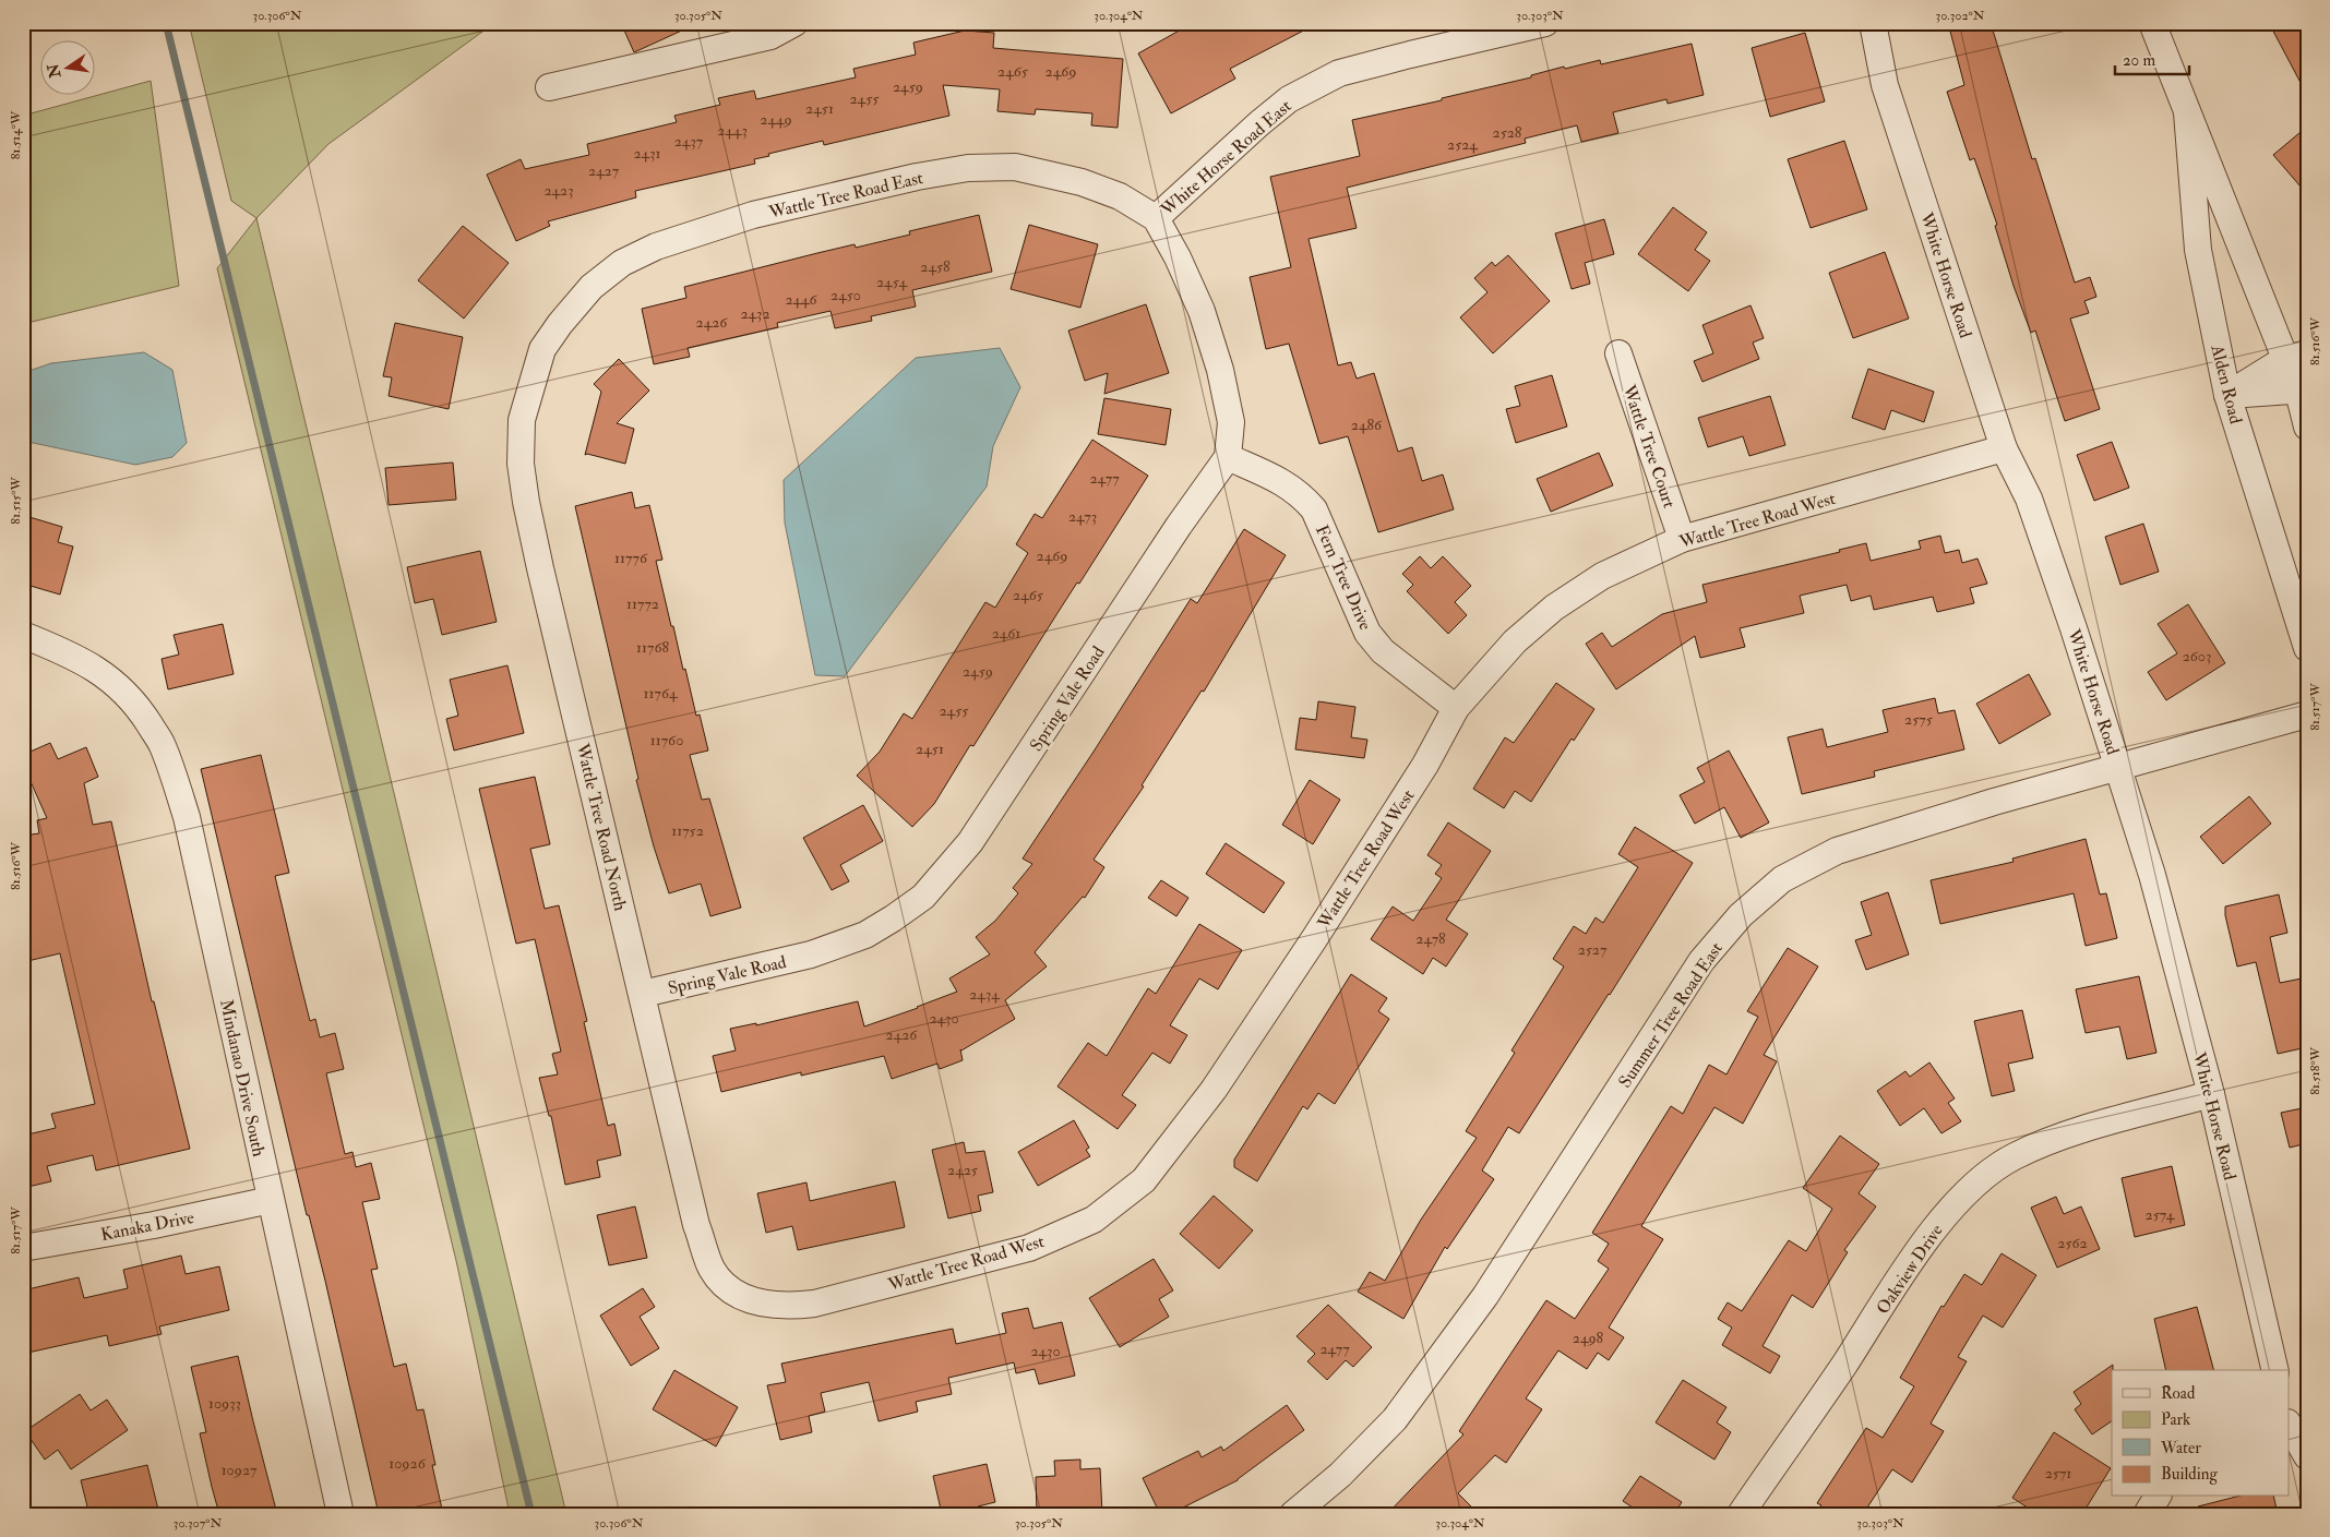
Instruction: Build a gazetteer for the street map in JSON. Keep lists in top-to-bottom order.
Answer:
{
  "streets": {
    "street": [
      "White Horse Road East",
      "Wattle Tree Road East",
      "White Horse Road",
      "Alden Road",
      "Wattle Tree Court",
      "Wattle Tree Road West",
      "Fern Tree Drive",
      "Spring Vale Road",
      "Wattle Tree Road North",
      "Summer Tree Road East",
      "Mindanao Drive South",
      "Kanaka Drive",
      "Oakview Drive"
    ]
  },
  "crossings": [
    ["White Horse Road East", "Wattle Tree Road East"],
    ["Wattle Tree Road East", "Wattle Tree Road North"],
    ["White Horse Road", "Wattle Tree Road West"],
    ["White Horse Road", "Summer Tree Road East"],
    ["White Horse Road", "Oakview Drive"],
    ["Wattle Tree Court", "Wattle Tree Road West"],
    ["Wattle Tree Road West", "Fern Tree Drive"],
    ["Wattle Tree Road West", "Wattle Tree Road North"],
    ["Fern Tree Drive", "Spring Vale Road"],
    ["Spring Vale Road", "Wattle Tree Road North"],
    ["Mindanao Drive South", "Kanaka Drive"]
  ],
  "house_numbers": [
    "2465",
    "2469",
    "2459",
    "2455",
    "2451",
    "2449",
    "2443",
    "2528",
    "2437",
    "2524",
    "2431",
    "2427",
    "2423",
    "2458",
    "2454",
    "2450",
    "2446",
    "2432",
    "2426",
    "2486",
    "2477",
    "2473",
    "2469",
    "11776",
    "2465",
    "11772",
    "2461",
    "11768",
    "2603",
    "2459",
    "11764",
    "2455",
    "2575",
    "11760",
    "2451",
    "11752",
    "2478",
    "2527",
    "2434",
    "2430",
    "2426",
    "2425",
    "2574",
    "2562",
    "2498",
    "2477",
    "2430",
    "10933",
    "10926",
    "10927",
    "2571"
  ],
  "legend": [
    "Road",
    "Park",
    "Water",
    "Building"
  ],
  "scale_bar": "20 m",
  "north": "left",
  "coordinates": [
    "30.306°N",
    "30.305°N",
    "30.304°N",
    "30.303°N",
    "30.302°N",
    "81.514°W",
    "81.516°W",
    "81.515°W",
    "81.517°W",
    "81.518°W",
    "30.307°N"
  ]
}
